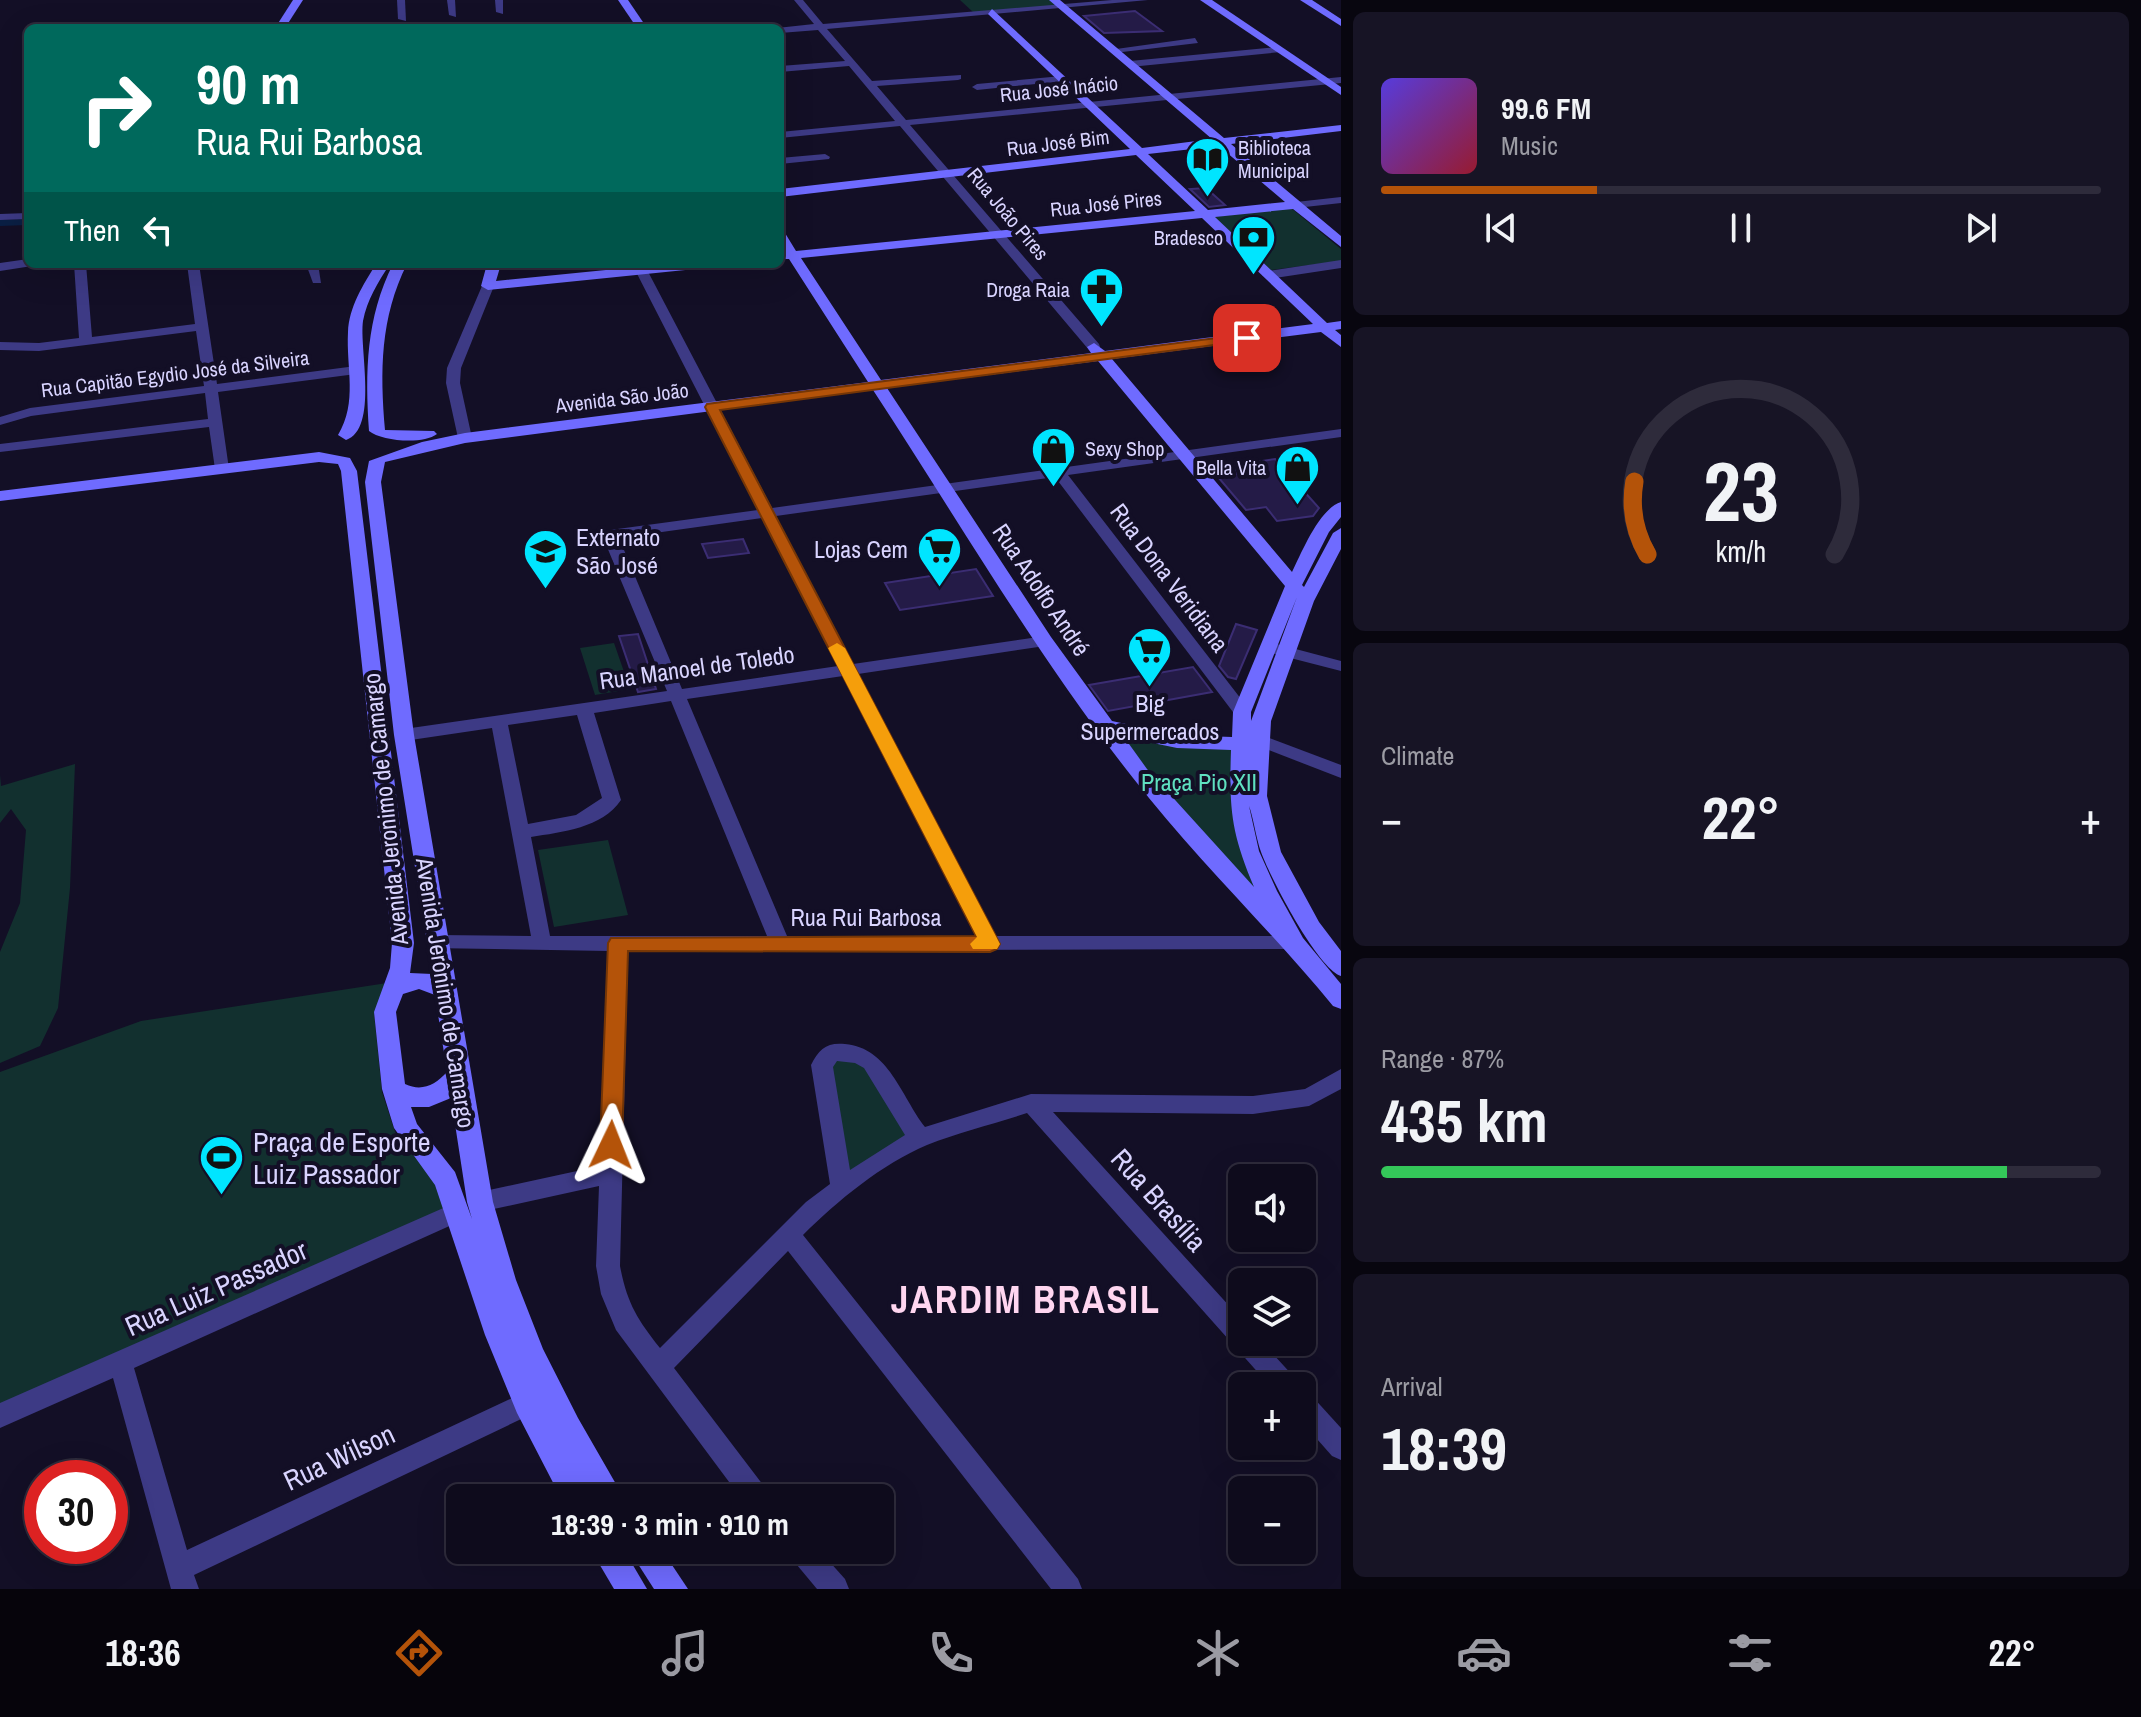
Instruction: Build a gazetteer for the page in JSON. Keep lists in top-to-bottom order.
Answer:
{
  "streets": {
    "main road": [
      "Rua José Bim",
      "Rua José Pires",
      "Rua João Pires",
      "Avenida São João",
      "Rua Adolfo André",
      "Avenida Jeronimo de Camargo",
      "Avenida Jerônimo de Camargo"
    ],
    "street": [
      "Rua José Inácio",
      "Rua Capitão Egydio José da Silveira",
      "Rua Dona Veridiana",
      "Rua Manoel de Toledo",
      "Rua Rui Barbosa",
      "Rua Brasília",
      "Rua Luiz Passador",
      "Rua Wilson"
    ]
  },
  "crossings": [
    ["Rua José Inácio", "Rua João Pires"],
    ["Rua José Bim", "Rua João Pires"],
    ["Rua José Pires", "Rua João Pires"],
    ["Rua José Pires", "Rua Adolfo André"],
    ["Rua João Pires", "Avenida São João"],
    ["Avenida São João", "Rua Adolfo André"],
    ["Avenida São João", "Avenida Jeronimo de Camargo"],
    ["Avenida São João", "Avenida Jerônimo de Camargo"],
    ["Rua Adolfo André", "Rua Manoel de Toledo"],
    ["Rua Adolfo André", "Rua Rui Barbosa"],
    ["Rua Manoel de Toledo", "Avenida Jerônimo de Camargo"],
    ["Avenida Jeronimo de Camargo", "Rua Luiz Passador"],
    ["Avenida Jeronimo de Camargo", "Rua Wilson"],
    ["Rua Rui Barbosa", "Avenida Jerônimo de Camargo"]
  ],
  "districts": ["JARDIM BRASIL"],
  "parks": ["Praça Pio XII"],
  "places": {
    "library": ["Biblioteca Municipal"],
    "bank": ["Bradesco"],
    "pharmacy": ["Droga Raia"],
    "shop": ["Sexy Shop", "Bella Vita"],
    "supermarket": ["Lojas Cem", "Big Supermercados"],
    "school or university": ["Externato São José"],
    "sports": ["Praça de Esporte Luiz Passador"]
  },
  "page": {
    "turn": ["90 m", "Rua Rui Barbosa"],
    "song": ["99.6 FM", "Music"],
    "then": "Then",
    "tile": [
      "Climate",
      ["Range · 87%", "435 km"],
      ["Arrival", "18:39"]
    ],
    "heat": ["−", "22°", "+"],
    "map_buttons": ["+", "−"],
    "limit": "30",
    "trip": "18:39 · 3 min · 910 m",
    "tabs": ["18:36", "22°"],
    "gauge": ["23", "km/h"]
  }
}
